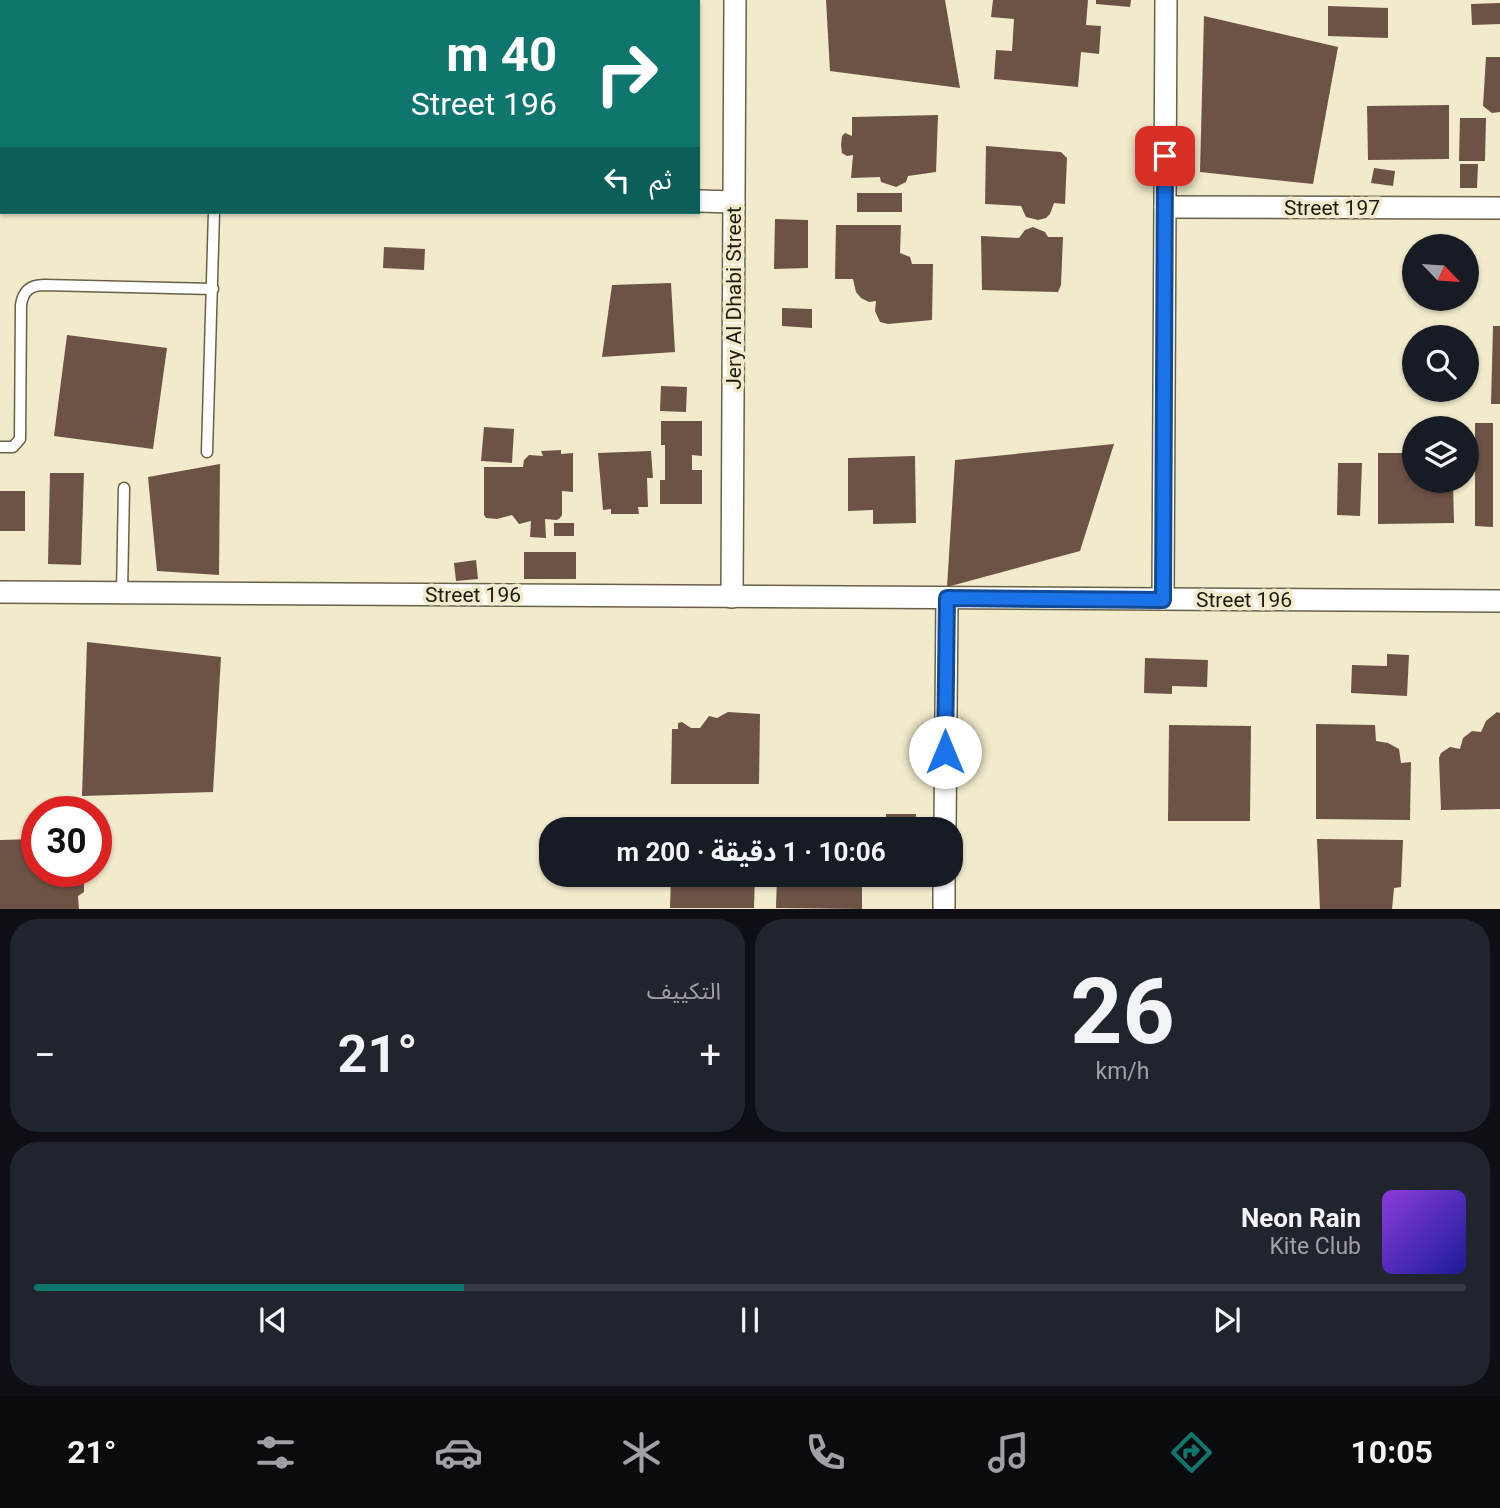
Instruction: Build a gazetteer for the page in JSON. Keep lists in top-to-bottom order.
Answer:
{
  "streets": {
    "street": ["Street 197", "Jery Al Dhabi Street", "Street 196"]
  },
  "crossings": [
    ["Jery Al Dhabi Street", "Street 196"]
  ],
  "north": "bottom right",
  "page": {
    "turn": ["40 m", "Street 196"],
    "then": "ثم",
    "limit": "30",
    "trip": "10:06 · 1 دقيقة · 200 m",
    "tile": [
      ["26", "km/h"],
      "التكييف"
    ],
    "heat": ["−", "21°", "+"],
    "song": ["Neon Rain", "Kite Club"],
    "tabs": ["10:05", "21°"]
  }
}
